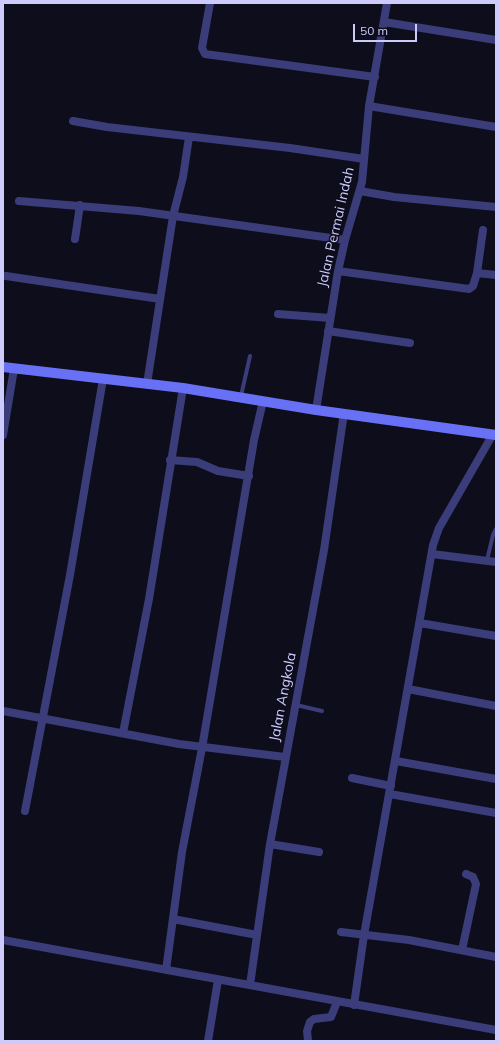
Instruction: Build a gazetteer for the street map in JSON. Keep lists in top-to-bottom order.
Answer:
{
  "streets": {
    "street": ["Jalan Permai Indah", "Jalan Angkola"]
  },
  "scale_bar": "50 m"
}
